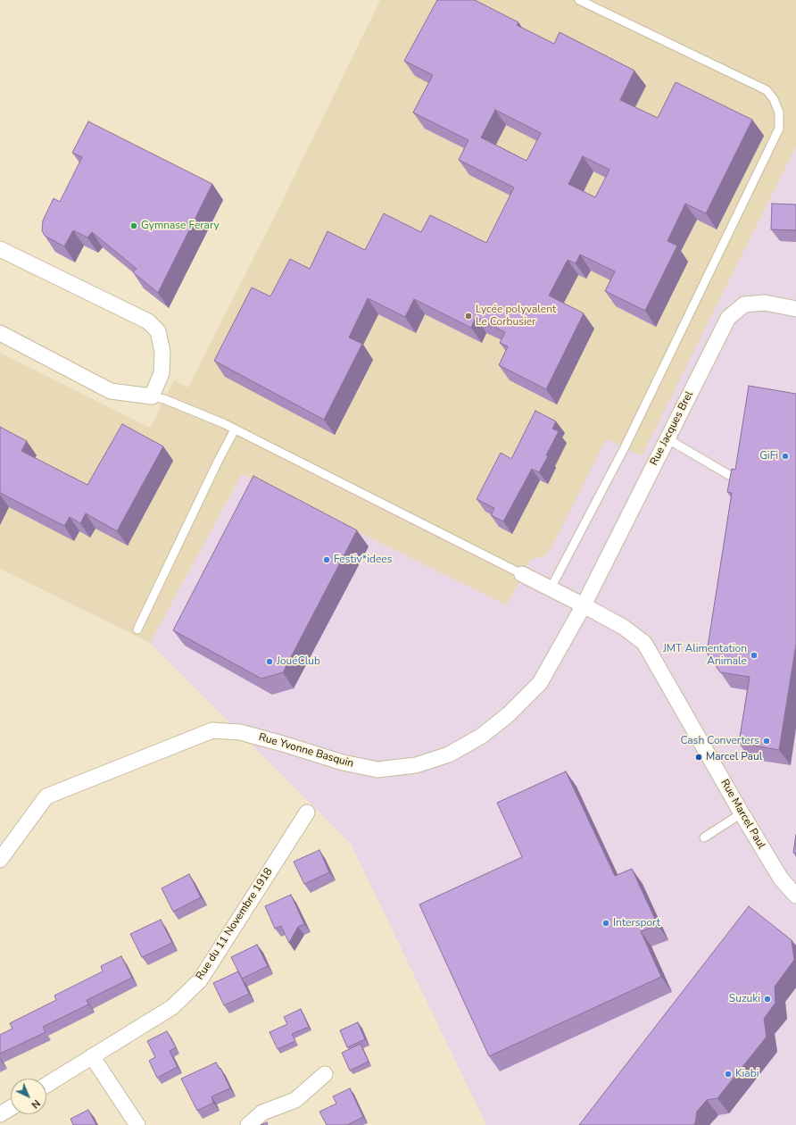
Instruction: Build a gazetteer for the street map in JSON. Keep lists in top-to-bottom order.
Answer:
{
  "streets": {
    "street": [
      "Rue Jacques Brel",
      "Rue Yvonne Basquin",
      "Rue Marcel Paul",
      "Rue du 11 Novembre 1918"
    ]
  },
  "crossings": [
    ["Rue Jacques Brel", "Rue Yvonne Basquin"],
    ["Rue Jacques Brel", "Rue Marcel Paul"],
    ["Rue Yvonne Basquin", "Rue Marcel Paul"]
  ],
  "places": [
    "Gymnase Ferary",
    "Lycée polyvalent Le Corbusier",
    "GiFi",
    "Festiv*idees",
    "JMT Alimentation Animale",
    "JouéClub",
    "Cash Converters",
    "Marcel Paul",
    "Intersport",
    "Suzuki",
    "Kiabi"
  ],
  "north": "bottom right"
}
